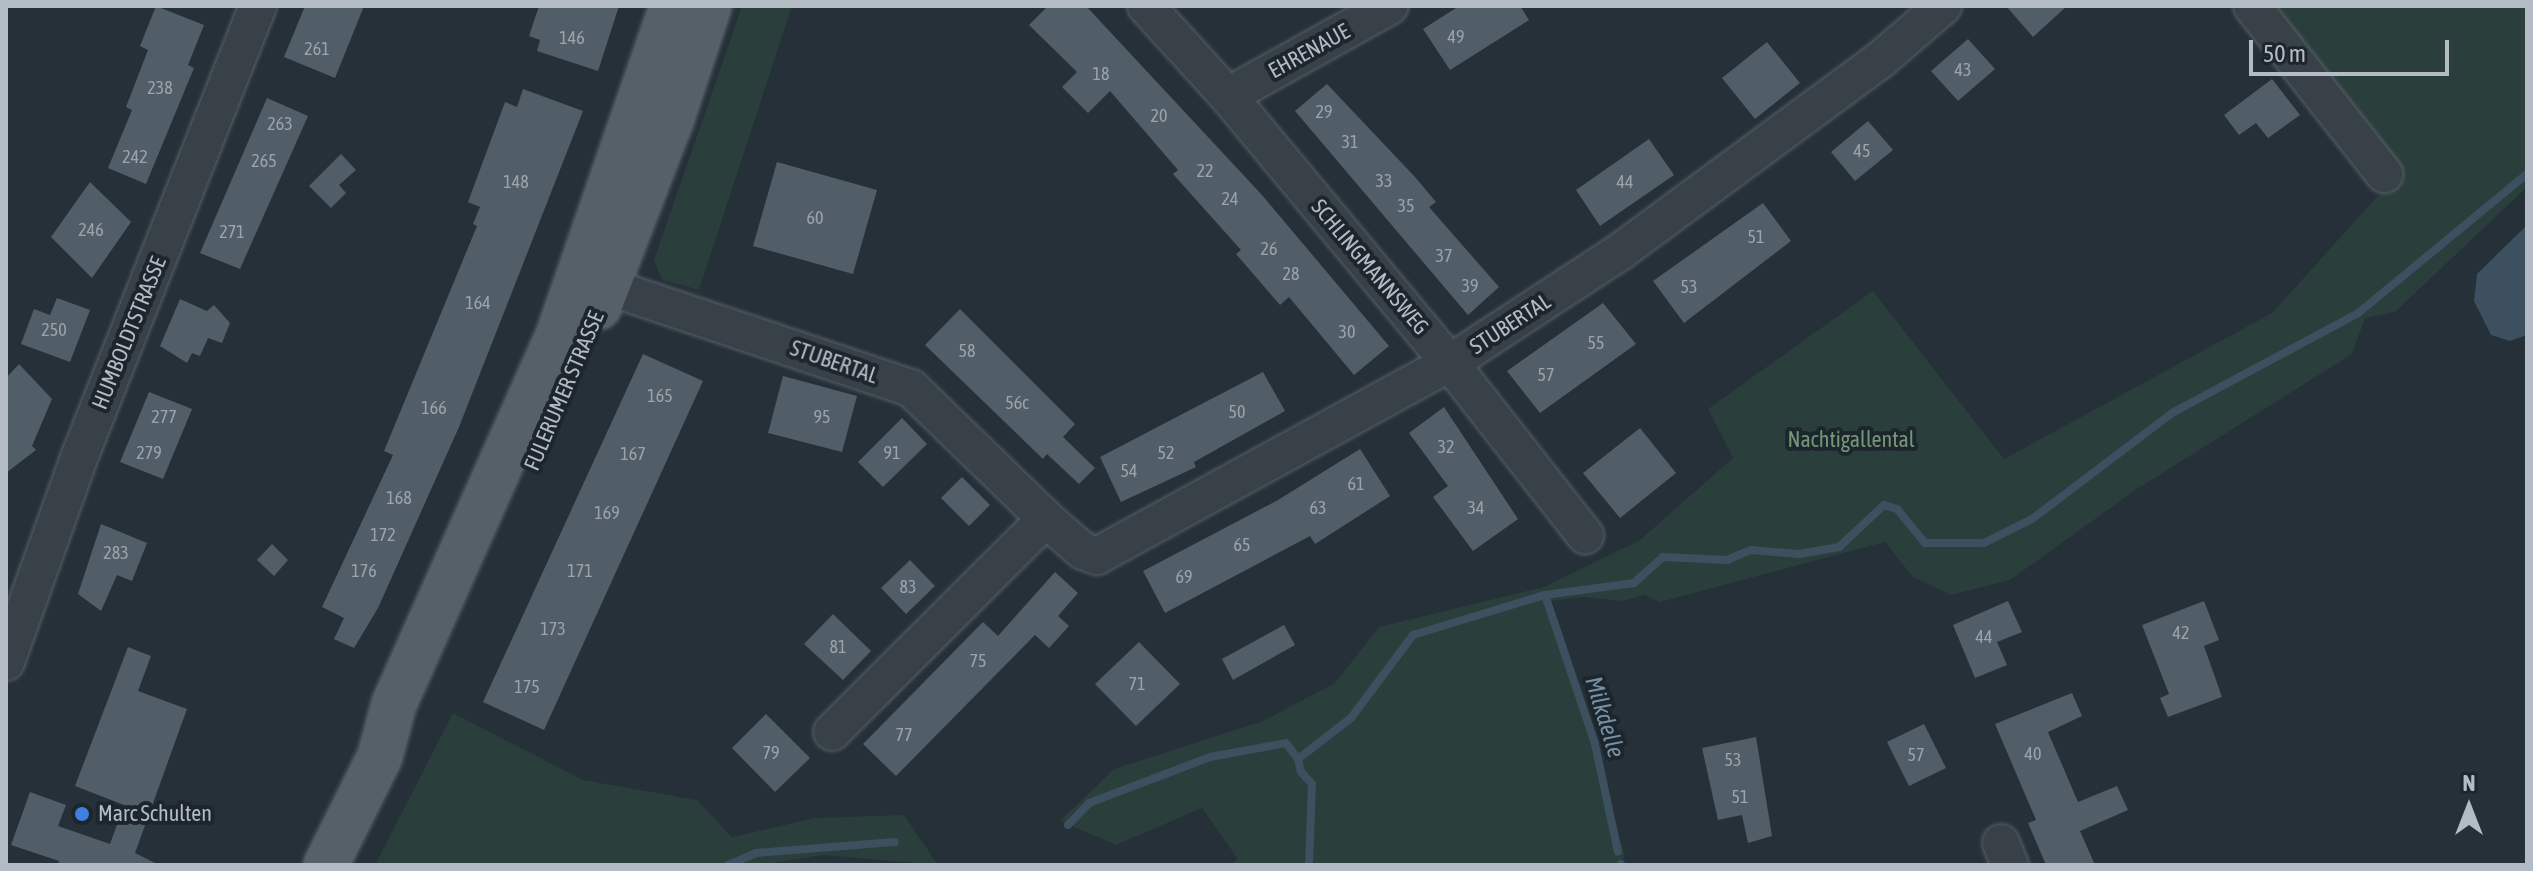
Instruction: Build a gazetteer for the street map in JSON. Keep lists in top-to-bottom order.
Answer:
{
  "streets": {
    "main road": ["FULERUMER STRASSE"],
    "street": [
      "EHRENAUE",
      "SCHLINGMANNSWEG",
      "STUBERTAL",
      "HUMBOLDTSTRASSE"
    ]
  },
  "crossings": [
    ["EHRENAUE", "SCHLINGMANNSWEG"],
    ["SCHLINGMANNSWEG", "STUBERTAL"],
    ["STUBERTAL", "FULERUMER STRASSE"]
  ],
  "water": ["Milkdelle"],
  "parks": ["Nachtigallental"],
  "places": ["Marc Schulten"],
  "house_numbers": [
    "49",
    "146",
    "261",
    "43",
    "18",
    "238",
    "29",
    "20",
    "263",
    "31",
    "45",
    "242",
    "265",
    "22",
    "33",
    "148",
    "44",
    "24",
    "35",
    "60",
    "246",
    "271",
    "51",
    "26",
    "37",
    "28",
    "39",
    "53",
    "164",
    "250",
    "30",
    "55",
    "58",
    "57",
    "165",
    "56c",
    "166",
    "50",
    "277",
    "95",
    "32",
    "279",
    "91",
    "52",
    "167",
    "54",
    "61",
    "168",
    "63",
    "34",
    "169",
    "172",
    "65",
    "283",
    "176",
    "171",
    "69",
    "83",
    "173",
    "42",
    "44",
    "81",
    "75",
    "71",
    "175",
    "77",
    "79",
    "40",
    "57",
    "53",
    "51"
  ],
  "scale_bar": "50 m",
  "north": "top"
}
